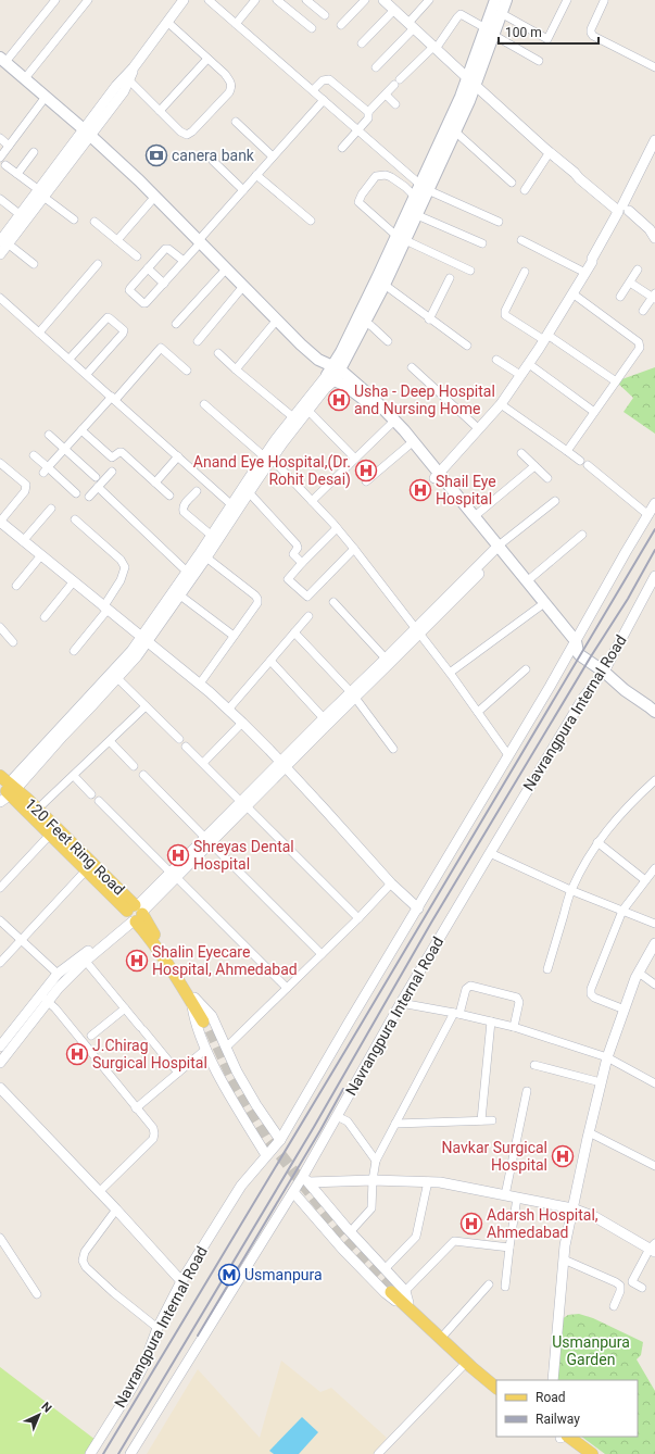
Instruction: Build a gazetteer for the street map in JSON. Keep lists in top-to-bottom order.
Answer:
{
  "streets": {
    "main road": ["120 Feet Ring Road"],
    "street": ["Navrangpura Internal Road"]
  },
  "parks": ["Usmanpura Garden"],
  "places": {
    "bank": ["canera bank"],
    "hospital": [
      "Usha - Deep Hospital and Nursing Home",
      "Anand Eye Hospital,(Dr. Rohit Desai)",
      "Shail Eye Hospital",
      "Shreyas Dental Hospital",
      "Shalin Eyecare Hospital, Ahmedabad",
      "J.Chirag Surgical Hospital",
      "Navkar Surgical Hospital",
      "Adarsh Hospital, Ahmedabad"
    ],
    "metro station": ["Usmanpura"]
  },
  "legend": ["Road", "Railway"],
  "scale_bar": "100 m",
  "north": "top right"
}
